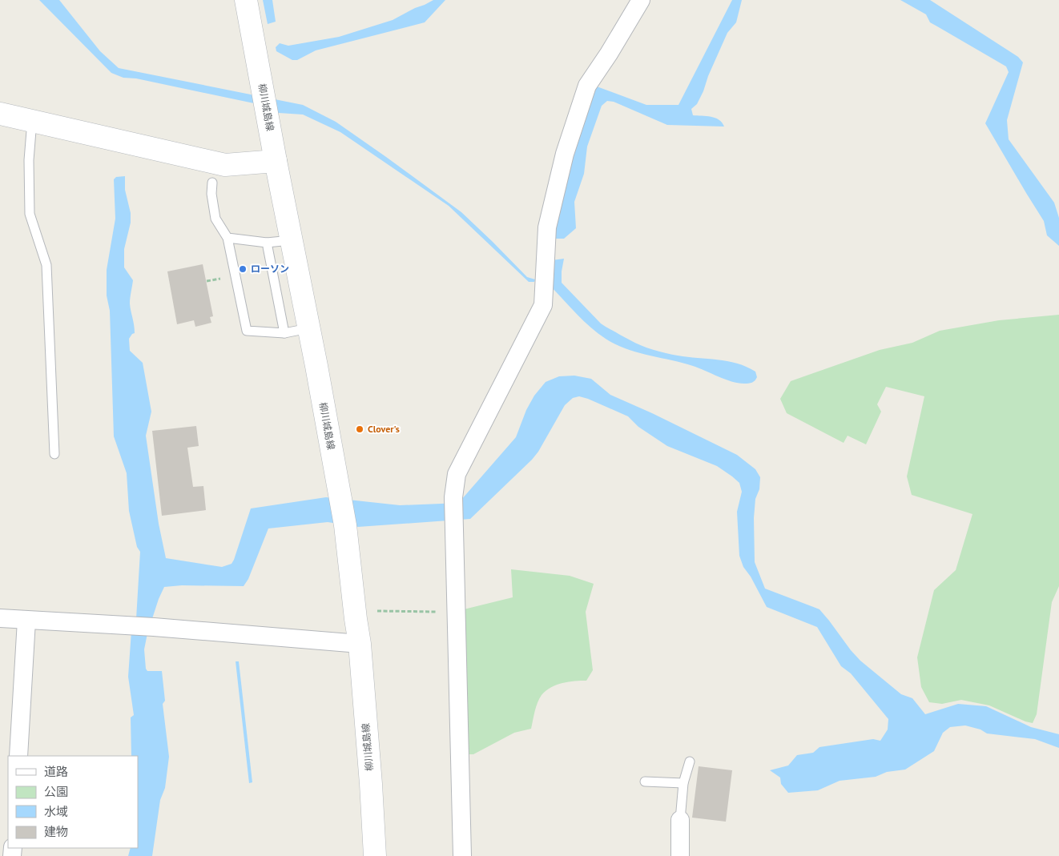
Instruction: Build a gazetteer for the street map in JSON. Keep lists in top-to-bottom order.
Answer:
{
  "streets": {
    "main road": ["柳川城島線"]
  },
  "places": ["ローソン", "Clover's"],
  "legend": [
    "道路",
    "公園",
    "水域",
    "建物"
  ]
}
